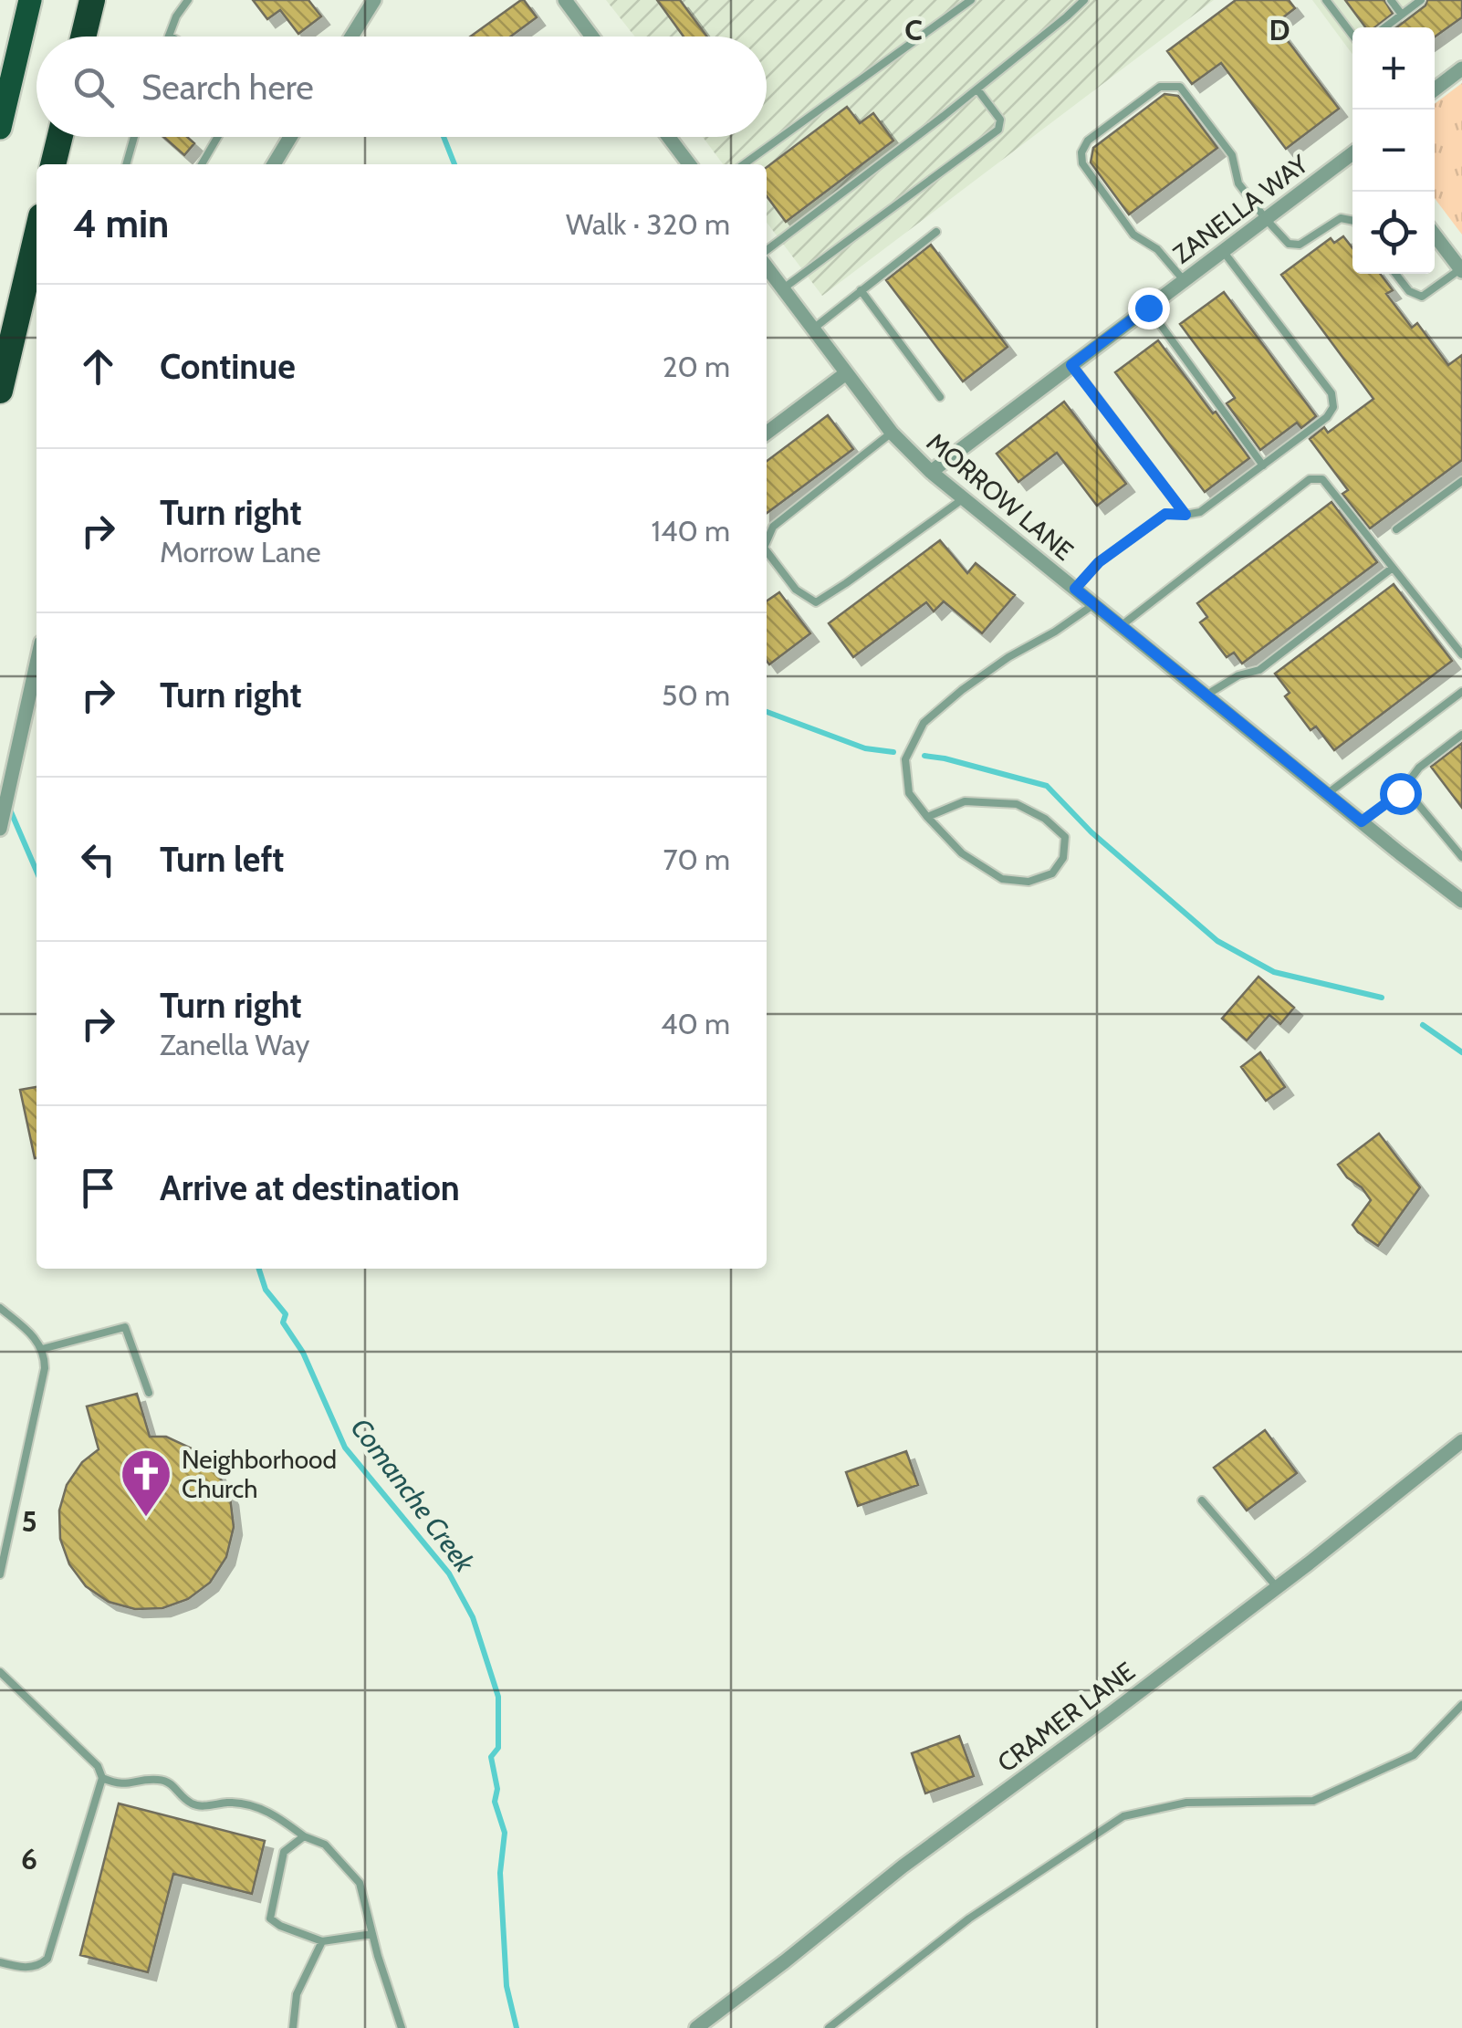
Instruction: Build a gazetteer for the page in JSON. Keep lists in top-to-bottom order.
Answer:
{
  "streets": {
    "street": ["ZANELLA WAY", "MORROW LANE", "CRAMER LANE"]
  },
  "crossings": [
    ["ZANELLA WAY", "MORROW LANE"]
  ],
  "water": ["Comanche Creek"],
  "places": {
    "church": ["Neighborhood Church"]
  },
  "page": {
    "map_buttons": ["+", "−"],
    "search": "Search here",
    "heading": ["4 min", "Walk · 320 m"],
    "list": [
      ["Continue", "20 m"],
      ["Turn right", "Morrow Lane", "140 m"],
      ["Turn right", "50 m"],
      ["Turn left", "70 m"],
      ["Turn right", "Zanella Way", "40 m"],
      "Arrive at destination"
    ]
  },
  "grid": {
    "columns": ["C", "D"],
    "rows": ["5", "6"]
  }
}
